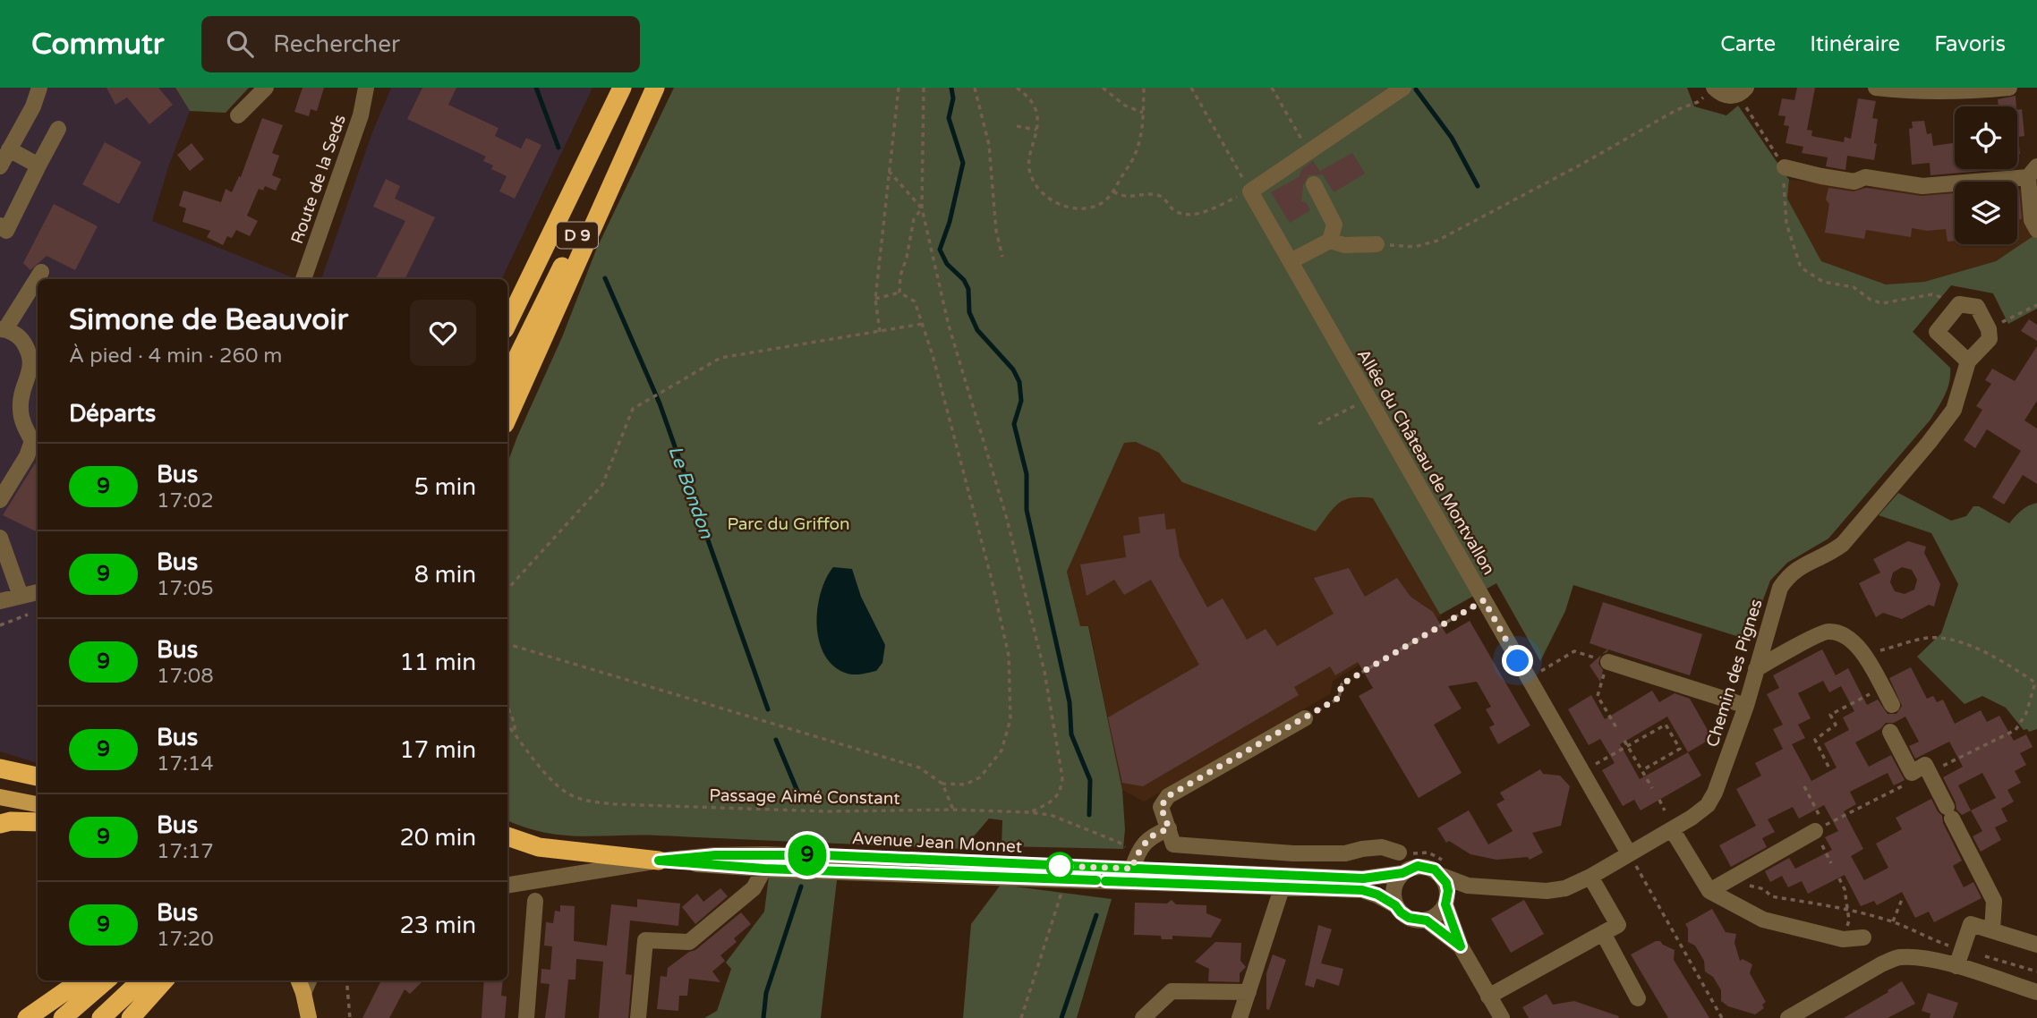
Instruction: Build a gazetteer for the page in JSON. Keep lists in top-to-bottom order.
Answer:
{
  "streets": {
    "highway": ["D 9"],
    "street": [
      "Route de la Seds",
      "Allée du Château de Montvallon",
      "Chemin des Pignes",
      "Avenue Jean Monnet"
    ],
    "path": ["Passage Aimé Constant"]
  },
  "crossings": [
    ["Allée du Château de Montvallon", "Chemin des Pignes"],
    ["Chemin des Pignes", "Avenue Jean Monnet"],
    ["Passage Aimé Constant", "Avenue Jean Monnet"]
  ],
  "water": ["Le Bondon"],
  "parks": ["Parc du Griffon"],
  "lines": ["bus line 9"],
  "page": {
    "header": "Commutr",
    "search": "Rechercher",
    "nav": ["Carte", "Itinéraire", "Favoris"],
    "on_map": "9",
    "heading": [
      ["Simone de Beauvoir", "À pied · 4 min · 260 m"],
      "Départs"
    ],
    "list": [
      {
        "mark": "9",
        "name": "Bus",
        "note": "17:02",
        "value": "5 min"
      },
      {
        "mark": "9",
        "name": "Bus",
        "note": "17:05",
        "value": "8 min"
      },
      {
        "mark": "9",
        "name": "Bus",
        "note": "17:08",
        "value": "11 min"
      },
      {
        "mark": "9",
        "name": "Bus",
        "note": "17:14",
        "value": "17 min"
      },
      {
        "mark": "9",
        "name": "Bus",
        "note": "17:17",
        "value": "20 min"
      },
      {
        "mark": "9",
        "name": "Bus",
        "note": "17:20",
        "value": "23 min"
      }
    ]
  }
}
